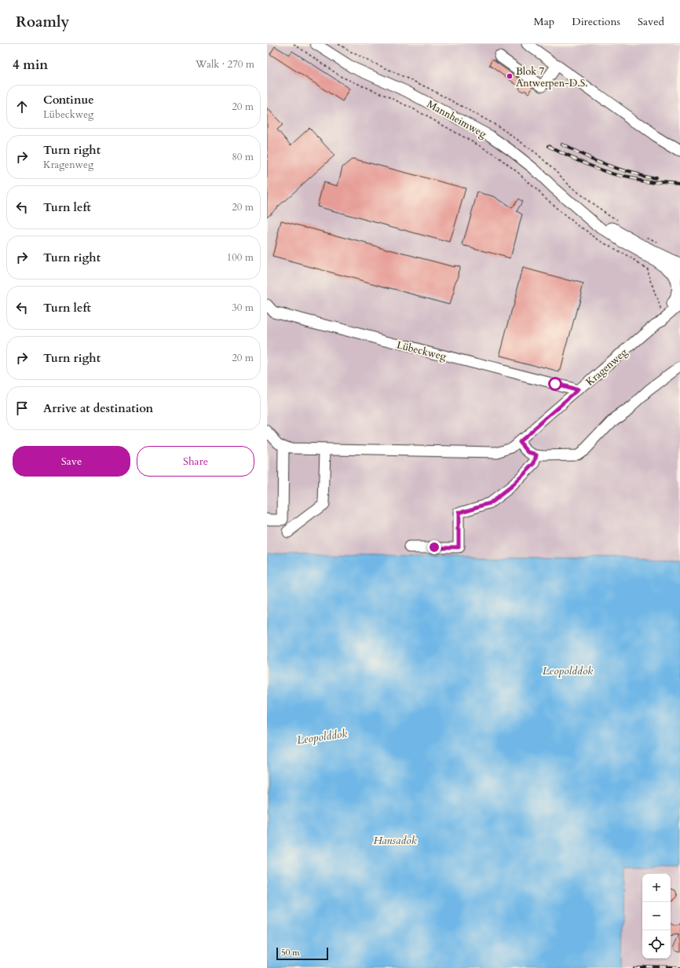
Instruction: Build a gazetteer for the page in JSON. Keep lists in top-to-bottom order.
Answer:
{
  "streets": {
    "street": ["Mannheimweg", "Lübeckweg", "Kragenweg"]
  },
  "crossings": [
    ["Mannheimweg", "Kragenweg"],
    ["Lübeckweg", "Kragenweg"]
  ],
  "water": ["Leopolddok", "Hansadok"],
  "places": ["Blok 7 Antwerpen-D.S."],
  "scale_bar": "50 m",
  "page": {
    "header": "Roamly",
    "nav": ["Map", "Directions", "Saved"],
    "heading": ["4 min", "Walk · 270 m"],
    "list": [
      ["Continue", "Lübeckweg", "20 m"],
      ["Turn right", "Kragenweg", "80 m"],
      ["Turn left", "20 m"],
      ["Turn right", "100 m"],
      ["Turn left", "30 m"],
      ["Turn right", "20 m"],
      "Arrive at destination"
    ],
    "buttons": ["Save", "Share"],
    "map_buttons": ["+", "−"],
    "scale": "50 m"
  }
}
